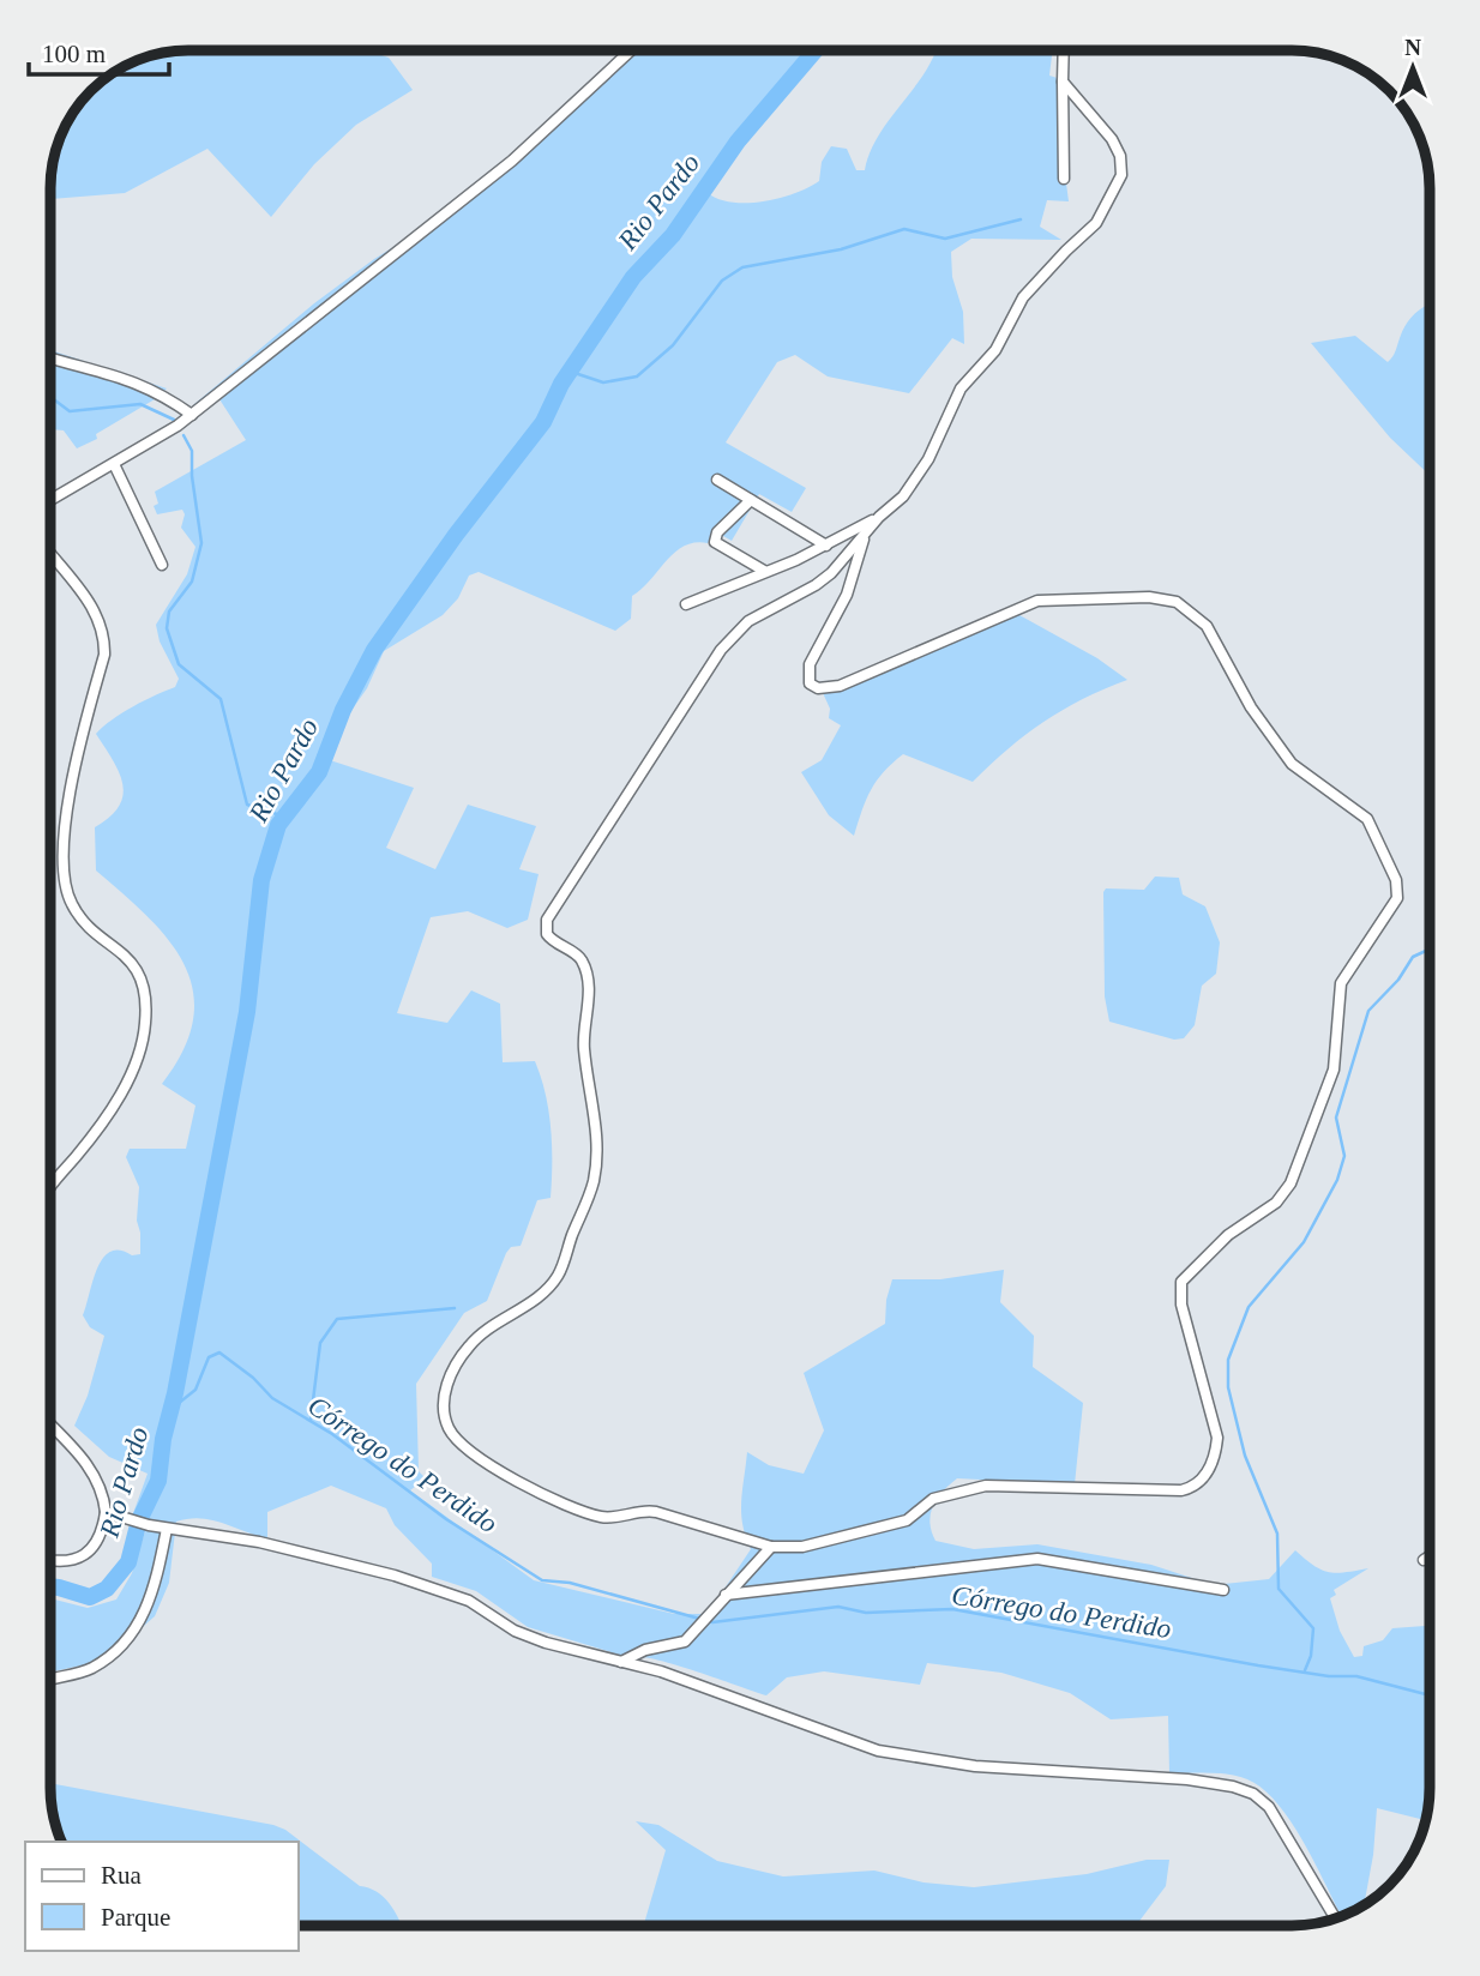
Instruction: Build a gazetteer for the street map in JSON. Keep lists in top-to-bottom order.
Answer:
{
  "water": ["Rio Pardo", "Córrego do Perdido"],
  "legend": ["Rua", "Parque"],
  "scale_bar": "100 m",
  "north": "top"
}
